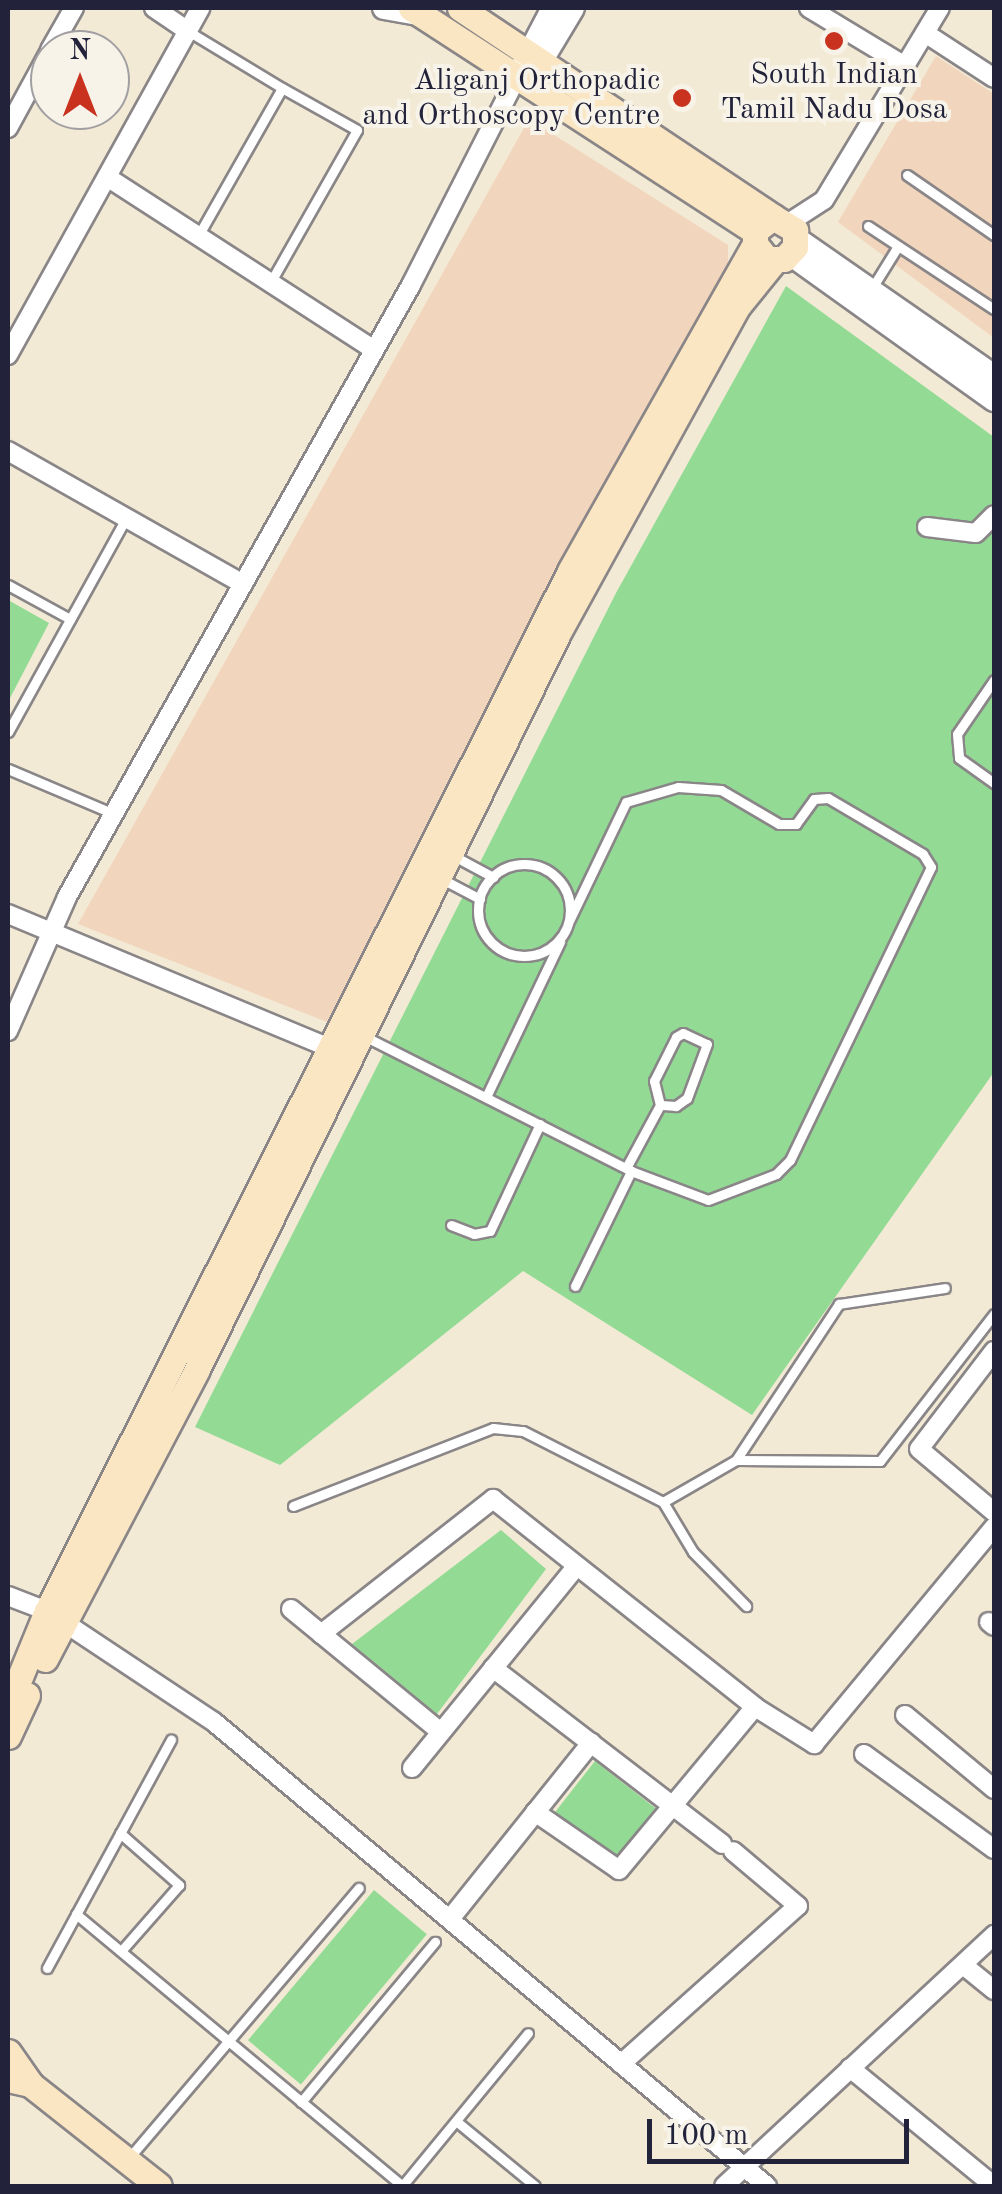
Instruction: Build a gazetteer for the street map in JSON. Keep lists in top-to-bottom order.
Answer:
{
  "places": ["South Indian Tamil Nadu Dosa", "Aliganj Orthopadic and Orthoscopy Centre"],
  "scale_bar": "100 m",
  "north": "top"
}
